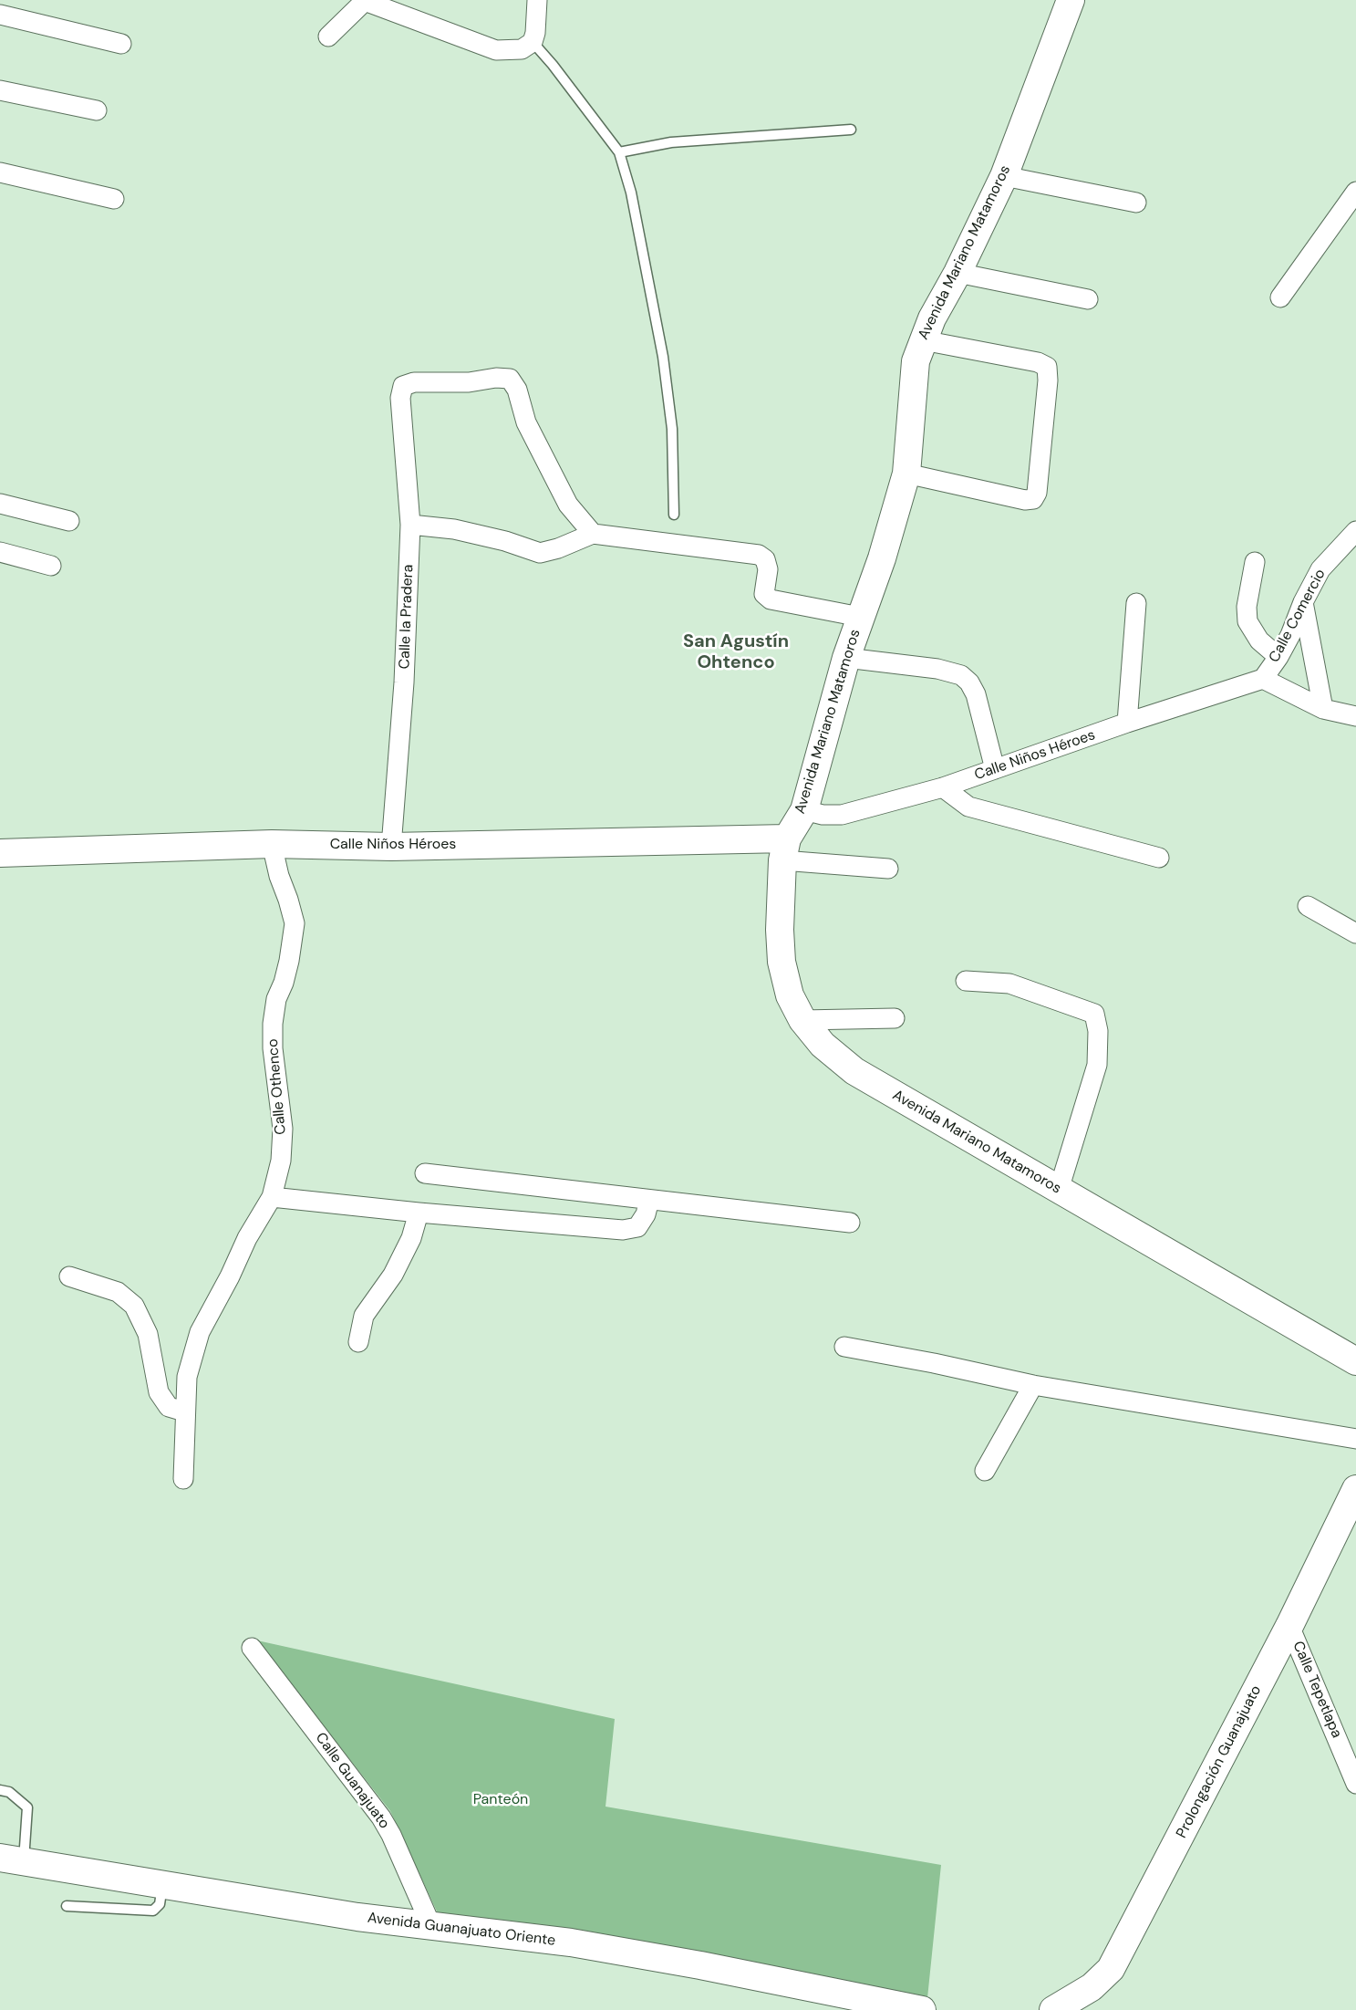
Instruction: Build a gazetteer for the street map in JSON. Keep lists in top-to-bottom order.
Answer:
{
  "streets": {
    "street": [
      "Avenida Mariano Matamoros",
      "Calle Comercio",
      "Calle la Pradera",
      "Calle Niños Héroes",
      "Calle Othenco",
      "Calle Tepetlapa",
      "Prolongación Guanajuato",
      "Calle Guanajuato",
      "Avenida Guanajuato Oriente"
    ]
  },
  "crossings": [
    ["Avenida Mariano Matamoros", "Calle Niños Héroes"],
    ["Calle Comercio", "Calle Niños Héroes"],
    ["Calle la Pradera", "Calle Niños Héroes"],
    ["Calle Niños Héroes", "Calle Othenco"],
    ["Calle Tepetlapa", "Prolongación Guanajuato"],
    ["Calle Guanajuato", "Avenida Guanajuato Oriente"]
  ],
  "districts": ["San Agustín Ohtenco"],
  "parks": ["Panteón"]
}
